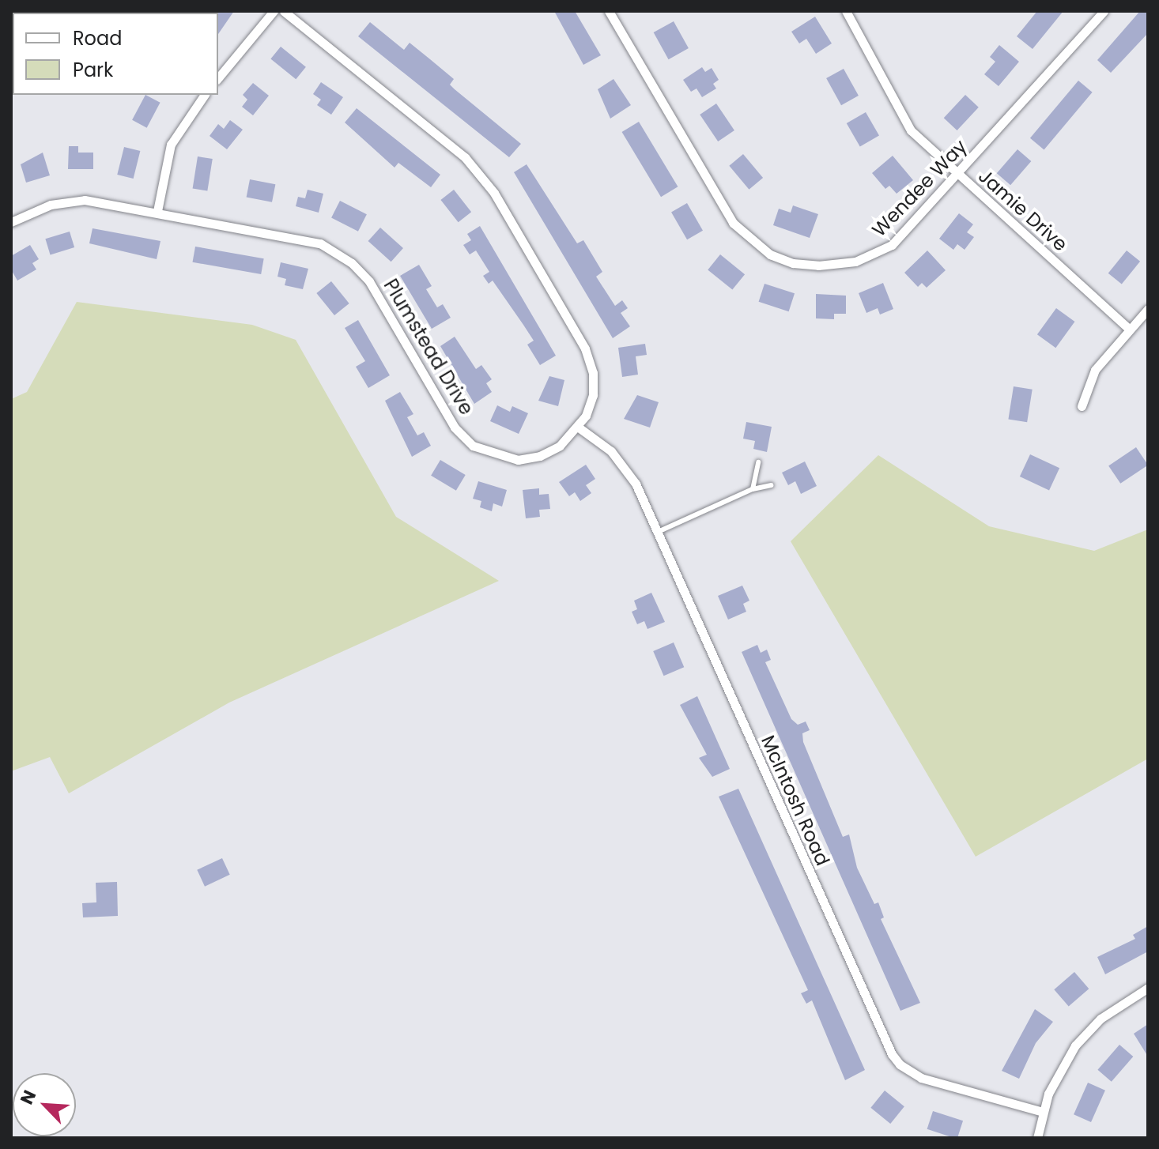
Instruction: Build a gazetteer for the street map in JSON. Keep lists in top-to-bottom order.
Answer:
{
  "streets": {
    "street": [
      "Wendee Way",
      "Jamie Drive",
      "Plumstead Drive",
      "McIntosh Road"
    ]
  },
  "crossings": [
    ["Wendee Way", "Jamie Drive"],
    ["Plumstead Drive", "McIntosh Road"]
  ],
  "legend": ["Road", "Park"],
  "north": "top left"
}
